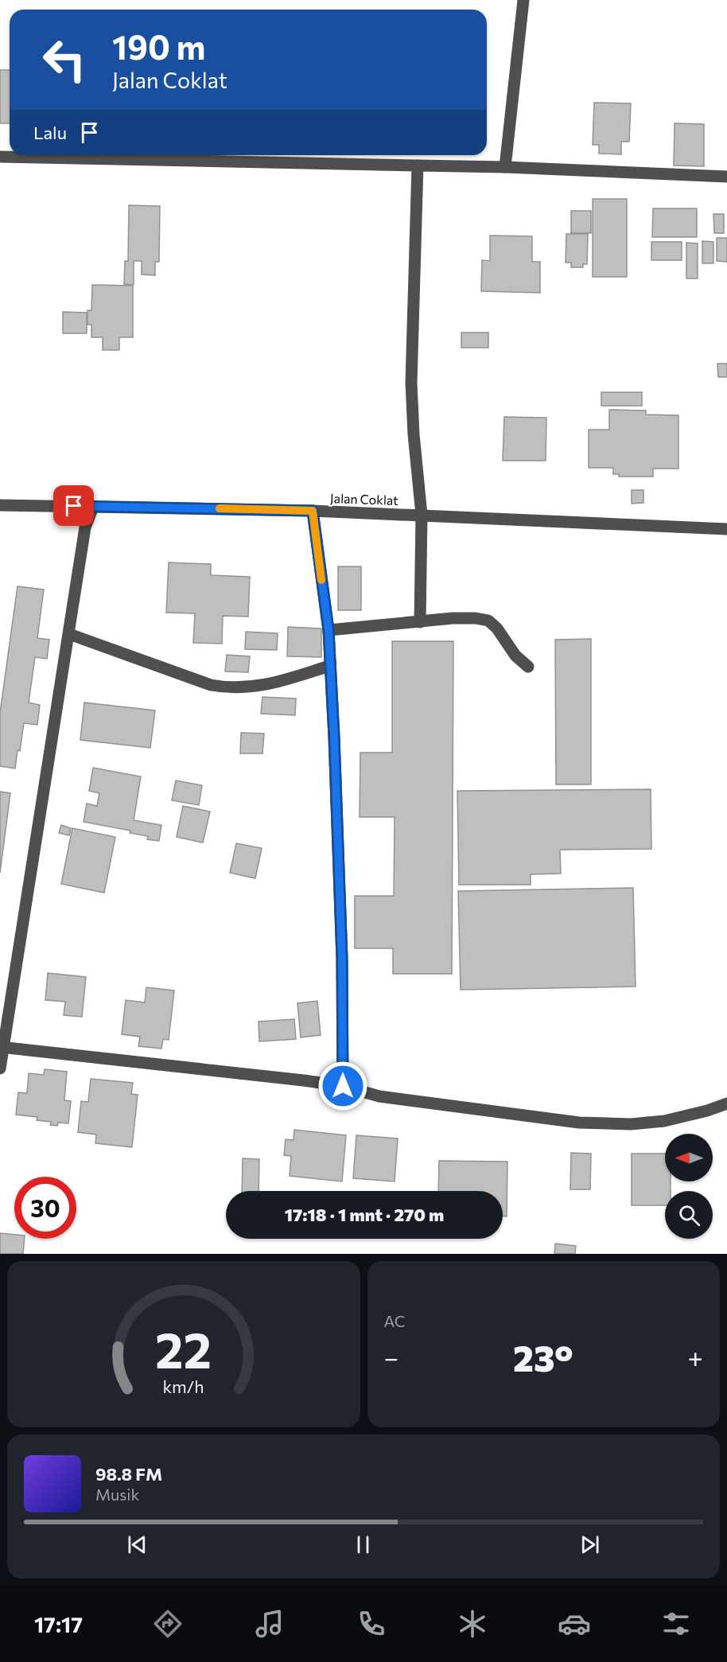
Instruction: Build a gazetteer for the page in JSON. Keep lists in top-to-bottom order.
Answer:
{
  "streets": {
    "street": ["Jalan Coklat"]
  },
  "north": "left",
  "page": {
    "turn": ["190 m", "Jalan Coklat"],
    "then": "Lalu",
    "limit": "30",
    "trip": "17:18 · 1 mnt · 270 m",
    "tile": "AC",
    "heat": ["−", "23°", "+"],
    "song": ["98.8 FM", "Musik"],
    "tabs": "17:17",
    "gauge": ["22", "km/h"]
  }
}
